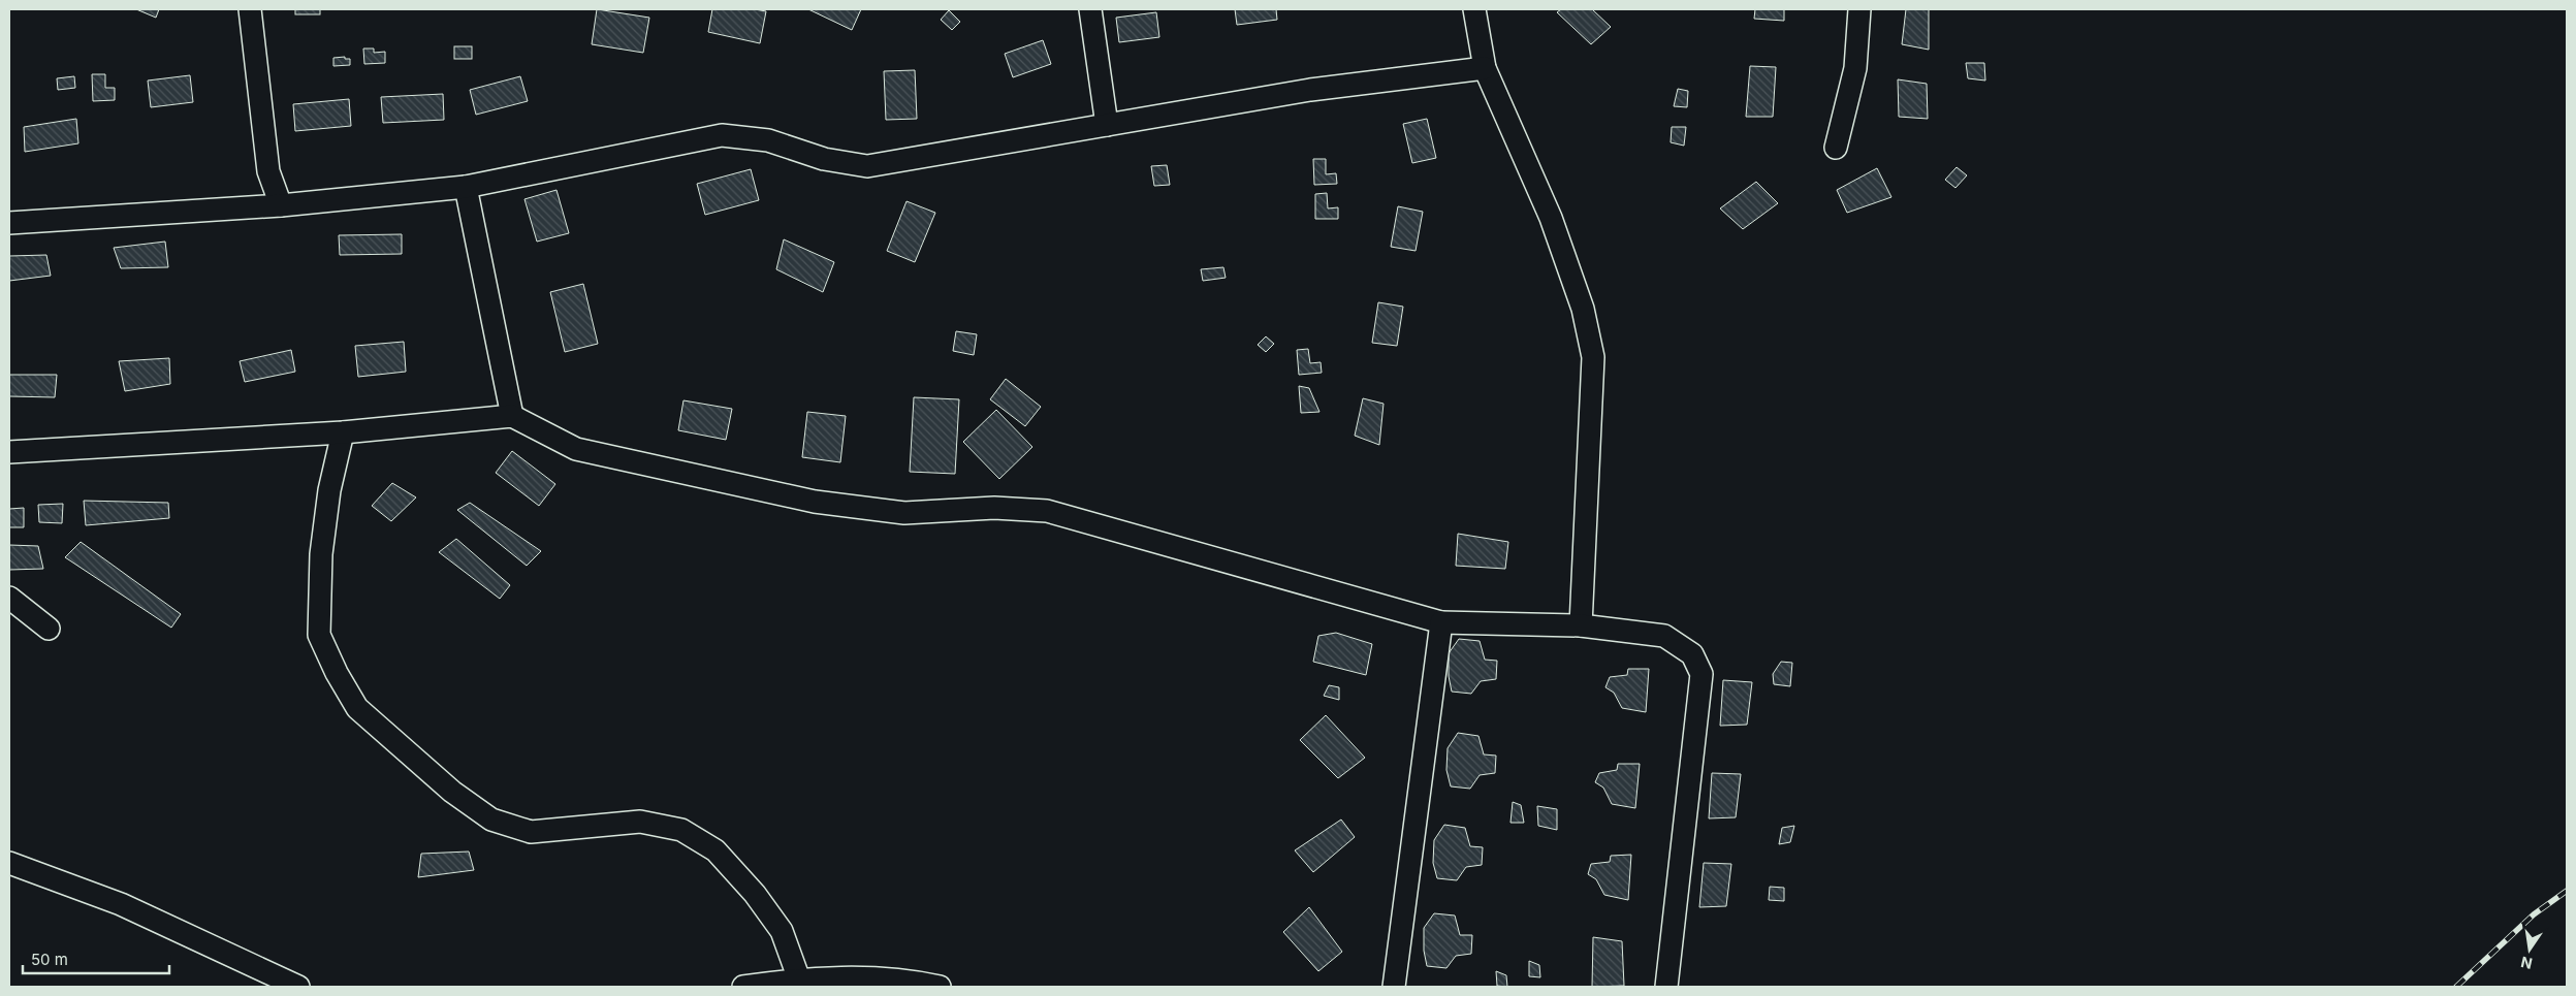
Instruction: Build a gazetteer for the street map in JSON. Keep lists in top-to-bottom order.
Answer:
{
  "scale_bar": "50 m",
  "north": "bottom"
}
